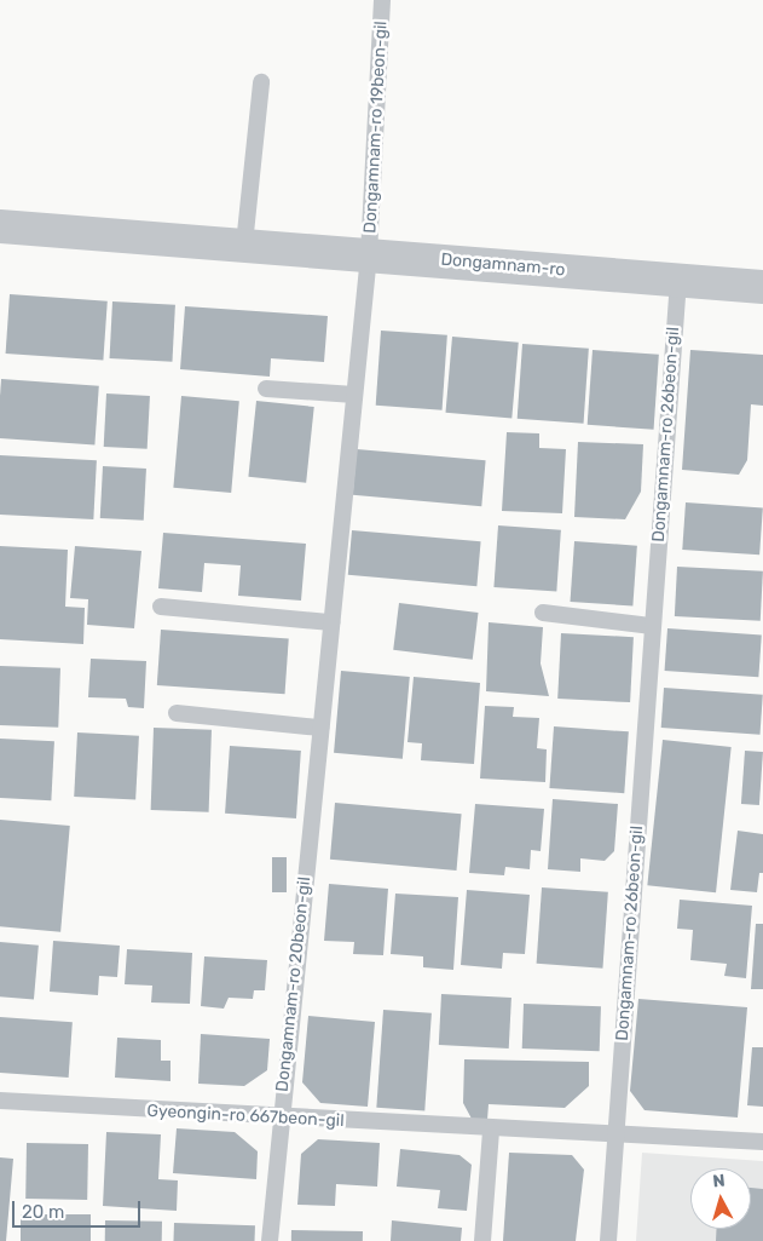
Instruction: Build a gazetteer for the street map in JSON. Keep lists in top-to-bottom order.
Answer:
{
  "streets": {
    "street": ["Dongamnam-ro"],
    "lane": [
      "Dongamnam-ro 19beon-gil",
      "Dongamnam-ro 26beon-gil",
      "Dongamnam-ro 20beon-gil",
      "Gyeongin-ro 667beon-gil"
    ]
  },
  "crossings": [
    ["Dongamnam-ro 19beon-gil", "Dongamnam-ro"],
    ["Dongamnam-ro 19beon-gil", "Dongamnam-ro 20beon-gil"],
    ["Dongamnam-ro", "Dongamnam-ro 26beon-gil"],
    ["Dongamnam-ro", "Dongamnam-ro 20beon-gil"],
    ["Dongamnam-ro 26beon-gil", "Gyeongin-ro 667beon-gil"],
    ["Dongamnam-ro 20beon-gil", "Gyeongin-ro 667beon-gil"]
  ],
  "scale_bar": "20 m",
  "north": "top"
}
